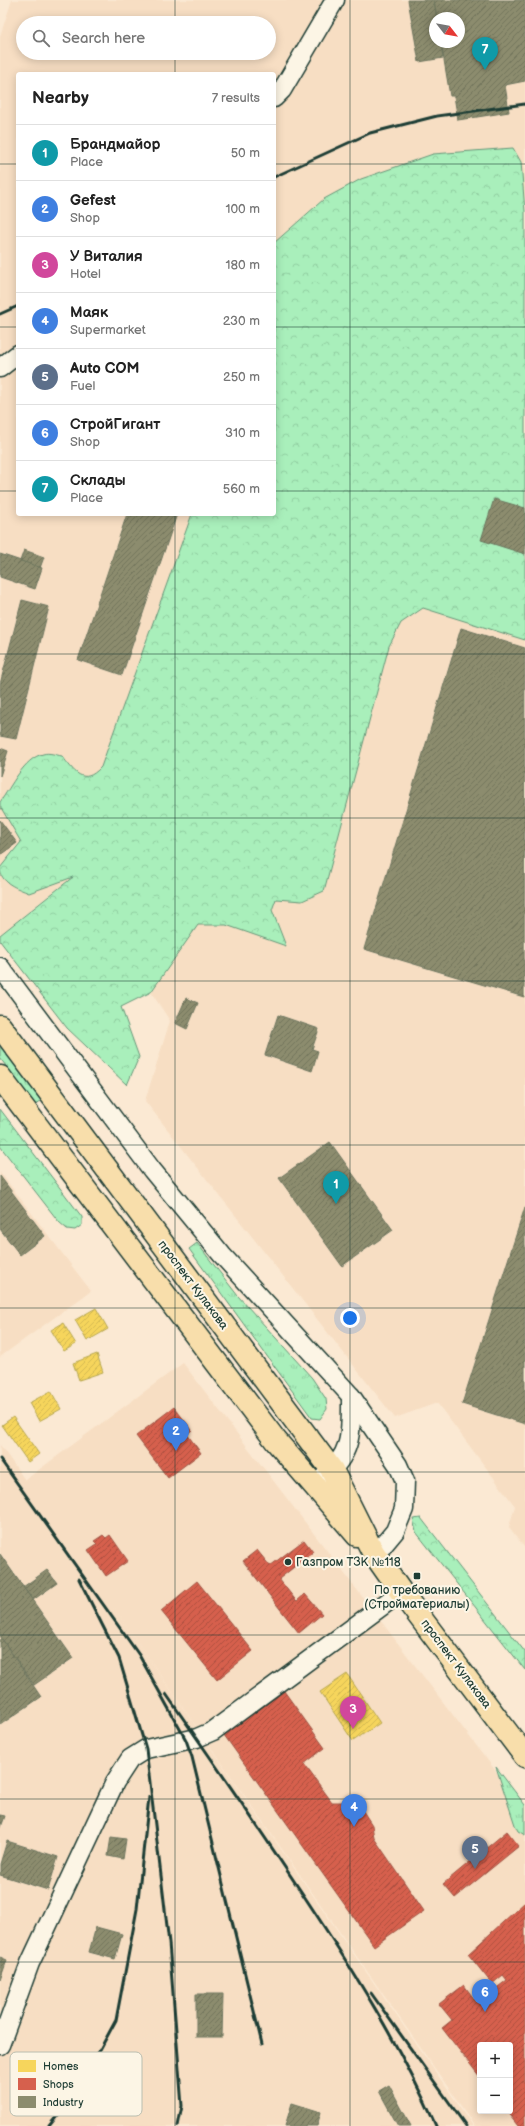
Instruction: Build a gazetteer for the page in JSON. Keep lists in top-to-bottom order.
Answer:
{
  "streets": {
    "main road": ["проспект Кулакова"]
  },
  "places": {
    "other": ["Газпром ТЗК №118"],
    "transit": ["По требованию (Стройматериалы)"]
  },
  "legend": ["Homes", "Shops", "Industry"],
  "north": "bottom right",
  "page": {
    "search": "Search here",
    "pins": [
      "7",
      "1",
      "2",
      "3",
      "4",
      "5",
      "6"
    ],
    "heading": ["Nearby", "7 results"],
    "list": [
      {
        "mark": "1",
        "name": "Брандмайор",
        "note": "Place",
        "value": "50 m"
      },
      {
        "mark": "2",
        "name": "Gefest",
        "note": "Shop",
        "value": "100 m"
      },
      {
        "mark": "3",
        "name": "У Виталия",
        "note": "Hotel",
        "value": "180 m"
      },
      {
        "mark": "4",
        "name": "Маяк",
        "note": "Supermarket",
        "value": "230 m"
      },
      {
        "mark": "5",
        "name": "Auto COM",
        "note": "Fuel",
        "value": "250 m"
      },
      {
        "mark": "6",
        "name": "СтройГигант",
        "note": "Shop",
        "value": "310 m"
      },
      {
        "mark": "7",
        "name": "Склады",
        "note": "Place",
        "value": "560 m"
      }
    ],
    "map_buttons": ["+", "−"]
  }
}
